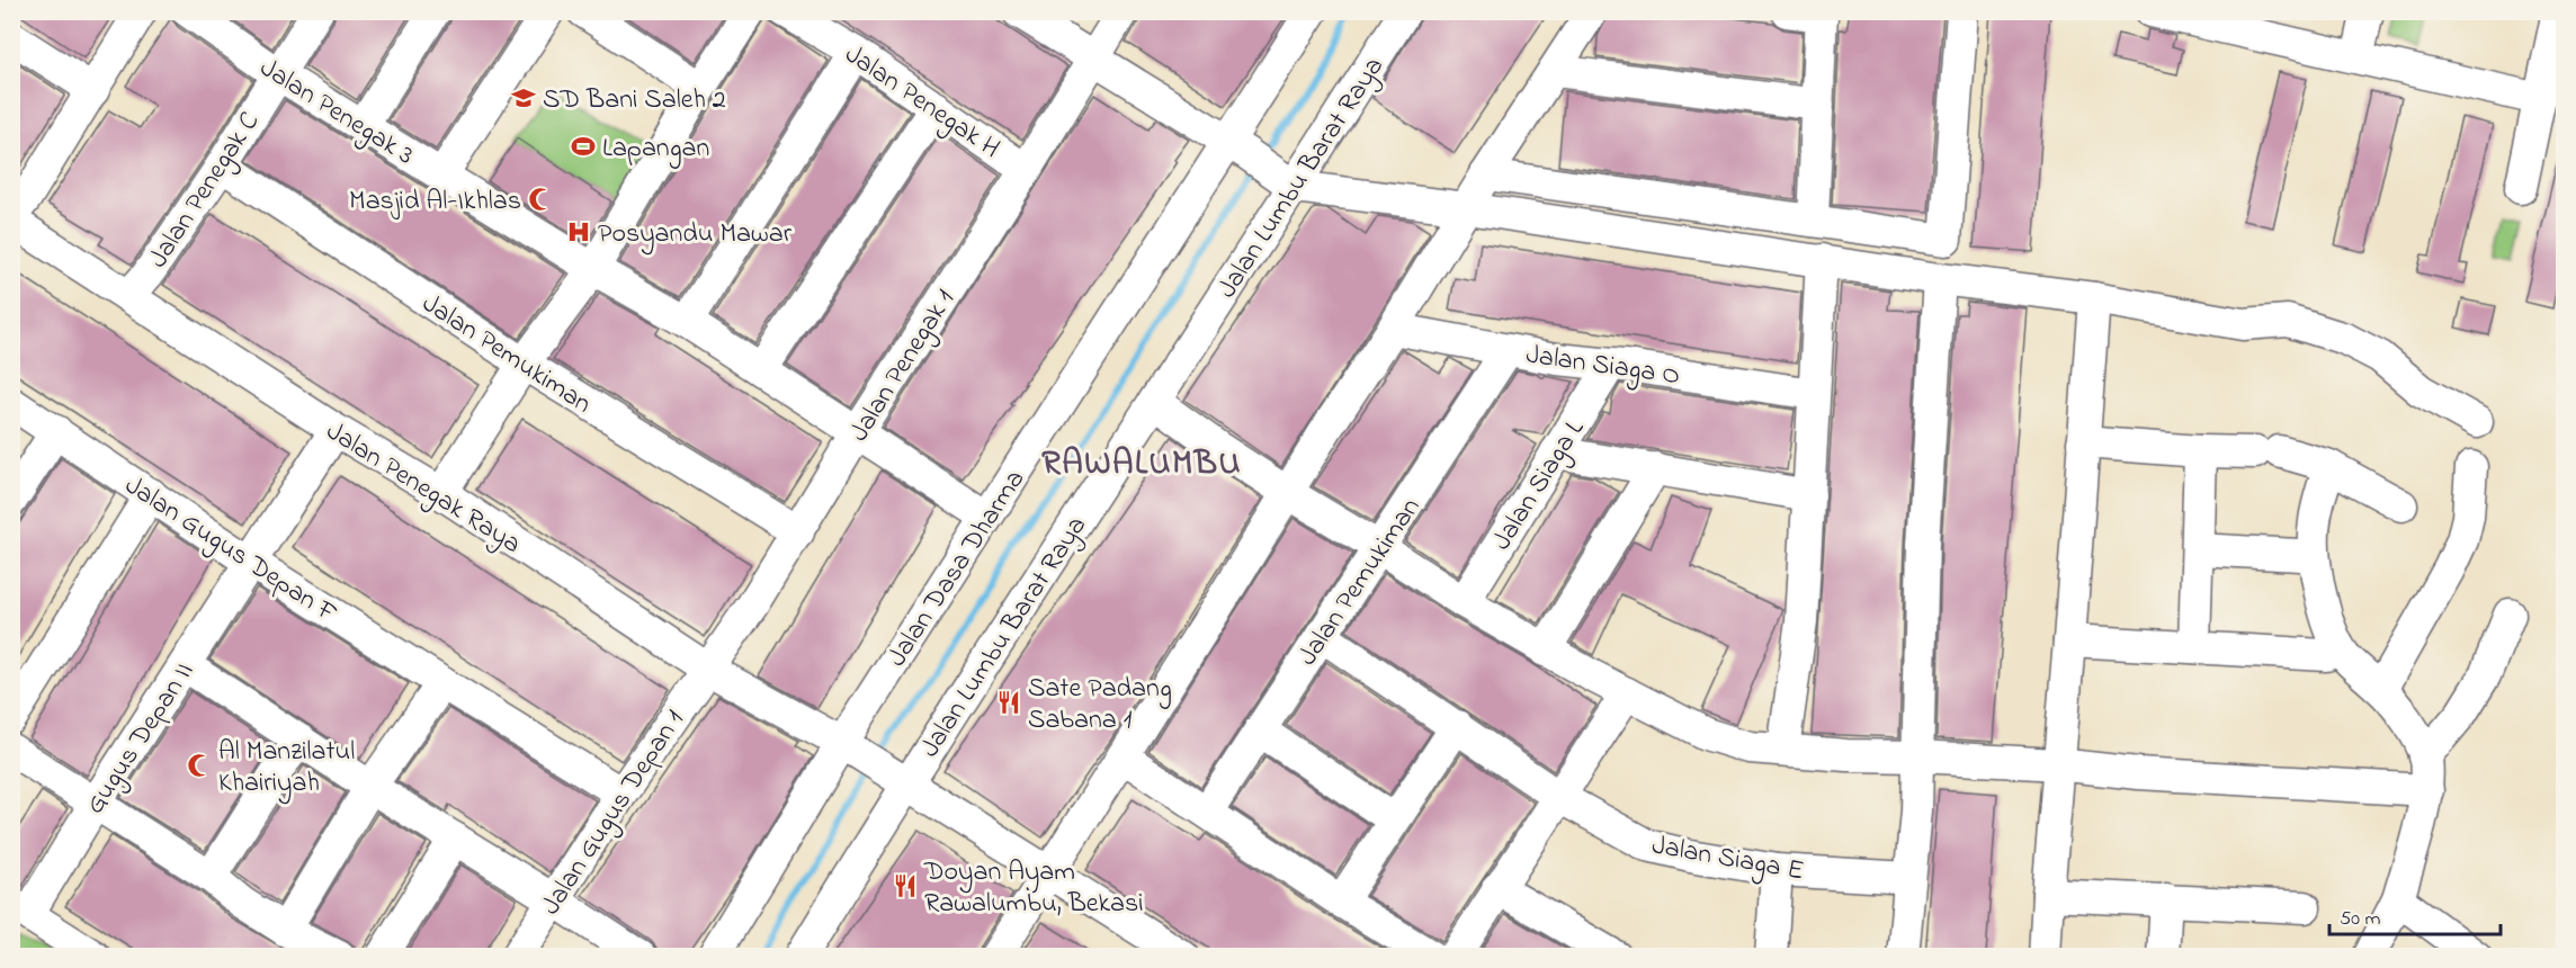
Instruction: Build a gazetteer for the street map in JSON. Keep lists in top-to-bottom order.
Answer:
{
  "streets": {
    "street": [
      "Jalan Penegak H",
      "Jalan Penegak 3",
      "Jalan Lumbu Barat Raya",
      "Jalan Penegak C",
      "Jalan Pemukiman",
      "Jalan Siaga O",
      "Jalan Penegak 1",
      "Jalan Siaga L",
      "Jalan Penegak Raya",
      "Jalan Gugus Depan F",
      "Jalan Dasa Dharma",
      "Gugus Depan II",
      "Jalan Gugus Depan 1",
      "Jalan Siaga E"
    ]
  },
  "crossings": [
    ["Jalan Penegak H", "Jalan Penegak 1"],
    ["Jalan Penegak 3", "Jalan Penegak C"],
    ["Jalan Penegak 3", "Jalan Penegak 1"],
    ["Jalan Penegak 3", "Jalan Dasa Dharma"],
    ["Jalan Lumbu Barat Raya", "Jalan Penegak Raya"],
    ["Jalan Penegak C", "Jalan Pemukiman"],
    ["Jalan Penegak C", "Jalan Penegak Raya"],
    ["Jalan Pemukiman", "Jalan Siaga O"],
    ["Jalan Pemukiman", "Jalan Penegak 1"],
    ["Jalan Pemukiman", "Jalan Siaga E"],
    ["Jalan Siaga O", "Jalan Siaga L"],
    ["Jalan Penegak 1", "Jalan Penegak Raya"],
    ["Jalan Penegak 1", "Jalan Gugus Depan 1"],
    ["Jalan Penegak Raya", "Jalan Dasa Dharma"],
    ["Jalan Penegak Raya", "Gugus Depan II"],
    ["Jalan Penegak Raya", "Jalan Gugus Depan 1"],
    ["Jalan Gugus Depan F", "Gugus Depan II"],
    ["Jalan Gugus Depan F", "Jalan Gugus Depan 1"]
  ],
  "districts": ["RAWALUMBU"],
  "places": {
    "school or university": ["SD Bani Saleh 2"],
    "sports": ["Lapangan"],
    "mosque": ["Masjid Al-Ikhlas", "Al Manzilatul Khairiyah"],
    "hospital": ["Posyandu Mawar"],
    "restaurant": ["Sate Padang Sabana 1", "Doyan Ayam Rawalumbu, Bekasi"]
  },
  "scale_bar": "50 m"
}
